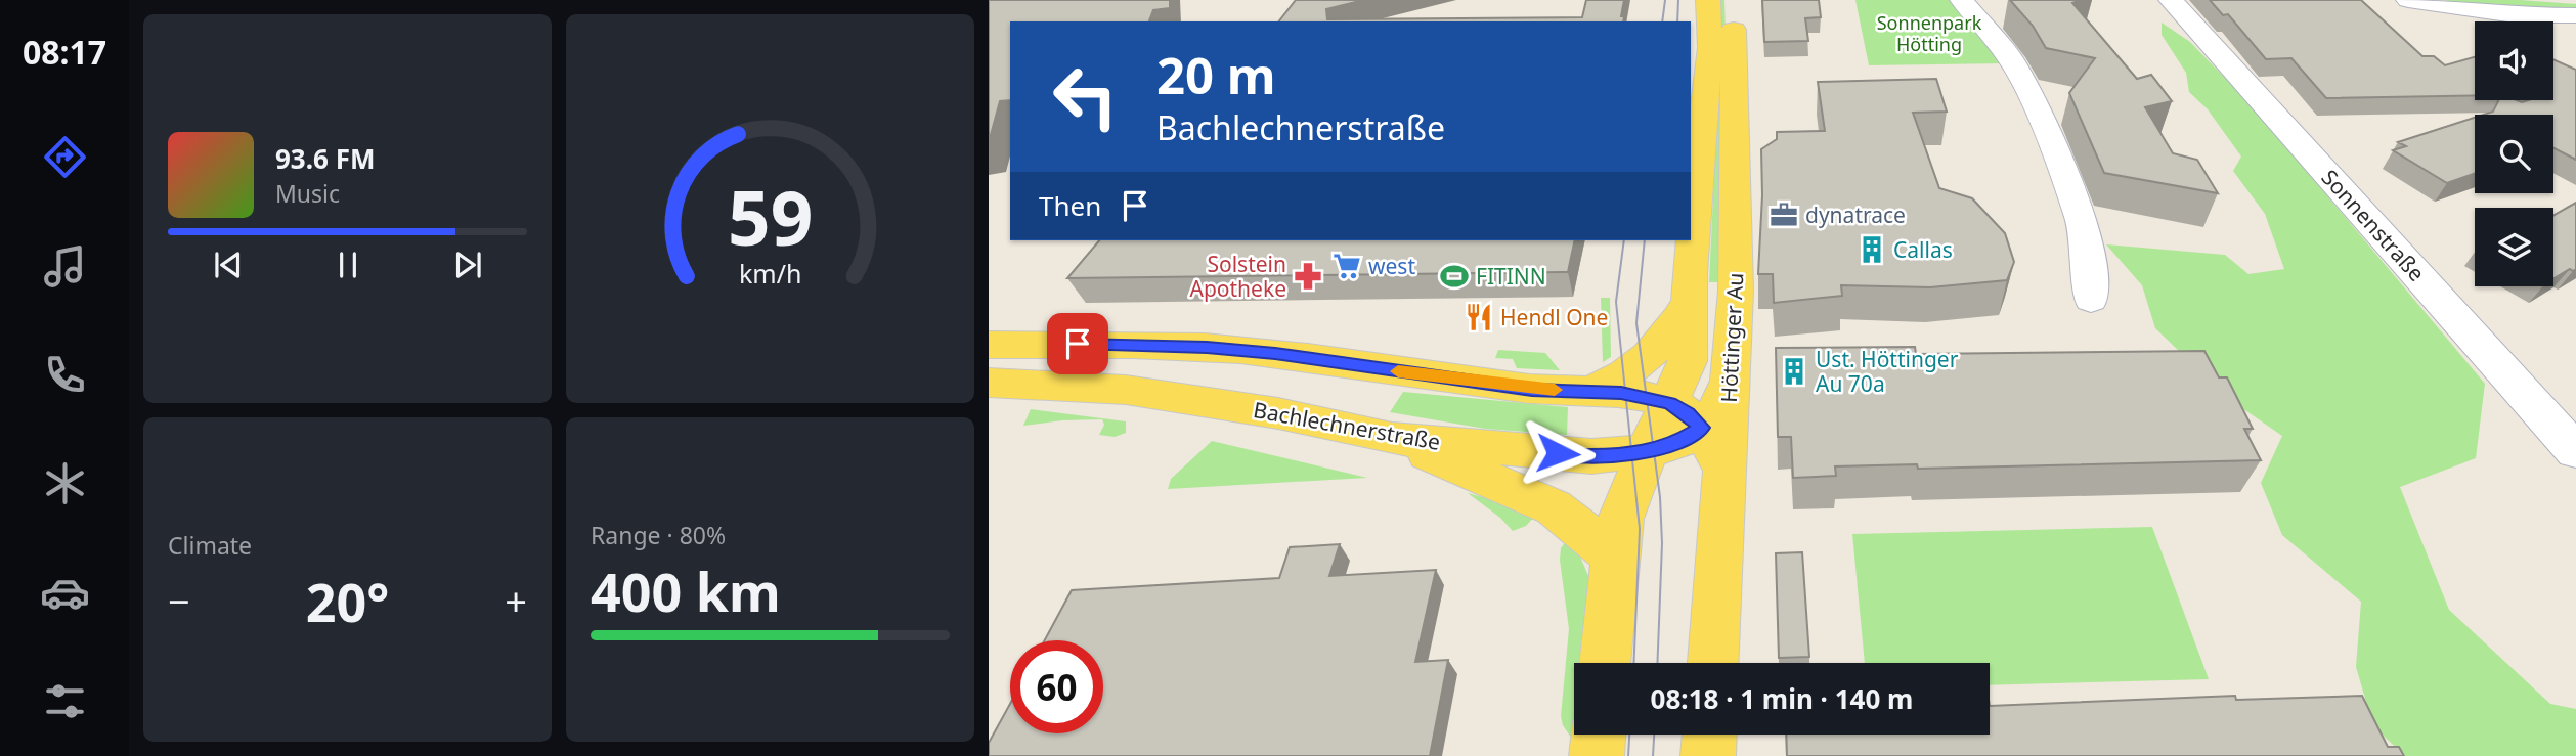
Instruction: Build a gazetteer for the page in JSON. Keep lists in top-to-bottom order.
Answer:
{
  "streets": {
    "main road": ["Höttinger Au", "Bachlechnerstraße"],
    "street": ["Sonnenstraße"]
  },
  "crossings": [
    ["Höttinger Au", "Bachlechnerstraße"]
  ],
  "parks": ["Sonnenpark Hötting"],
  "places": {
    "office": ["dynatrace"],
    "building": ["Callas", "Ust. Höttinger Au 70a"],
    "supermarket": ["west"],
    "pharmacy": ["Solstein Apotheke"],
    "sports": ["FITINN"],
    "restaurant": ["Hendl One"]
  },
  "page": {
    "tabs": "08:17",
    "turn": ["20 m", "Bachlechnerstraße"],
    "song": ["93.6 FM", "Music"],
    "then": "Then",
    "tile": [
      "Climate",
      ["Range · 80%", "400 km"]
    ],
    "heat": ["−", "20°", "+"],
    "limit": "60",
    "trip": "08:18 · 1 min · 140 m",
    "gauge": ["59", "km/h"]
  }
}
